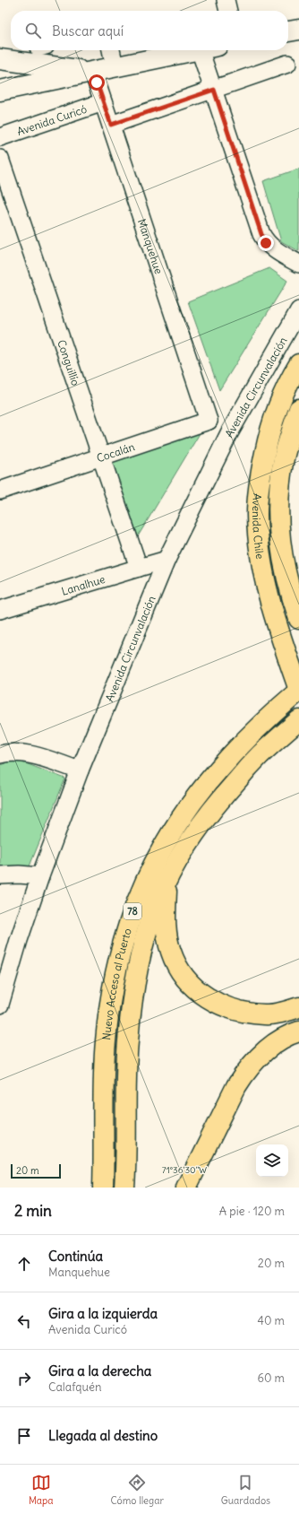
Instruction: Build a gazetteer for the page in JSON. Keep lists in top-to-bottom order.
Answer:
{
  "streets": {
    "highway": ["Avenida Chile", "78", "Nuevo Acceso al Puerto"],
    "street": [
      "Avenida Curicó",
      "Manquehue",
      "Conguillío",
      "Avenida Circunvalación",
      "Cocalán",
      "Lanalhue"
    ]
  },
  "crossings": [
    ["Avenida Curicó", "Manquehue"],
    ["Manquehue", "Cocalán"],
    ["Conguillío", "Cocalán"],
    ["Conguillío", "Lanalhue"],
    ["Avenida Circunvalación", "Lanalhue"],
    ["Avenida Chile", "Nuevo Acceso al Puerto"]
  ],
  "scale_bar": "20 m",
  "page": {
    "search": "Buscar aquí",
    "scale": "20 m",
    "heading": ["2 min", "A pie · 120 m"],
    "list": [
      ["Continúa", "Manquehue", "20 m"],
      ["Gira a la izquierda", "Avenida Curicó", "40 m"],
      ["Gira a la derecha", "Calafquén", "60 m"],
      "Llegada al destino"
    ],
    "nav": ["Mapa", "Cómo llegar", "Guardados"]
  },
  "coordinates": ["71°36'30\"W"]
}
